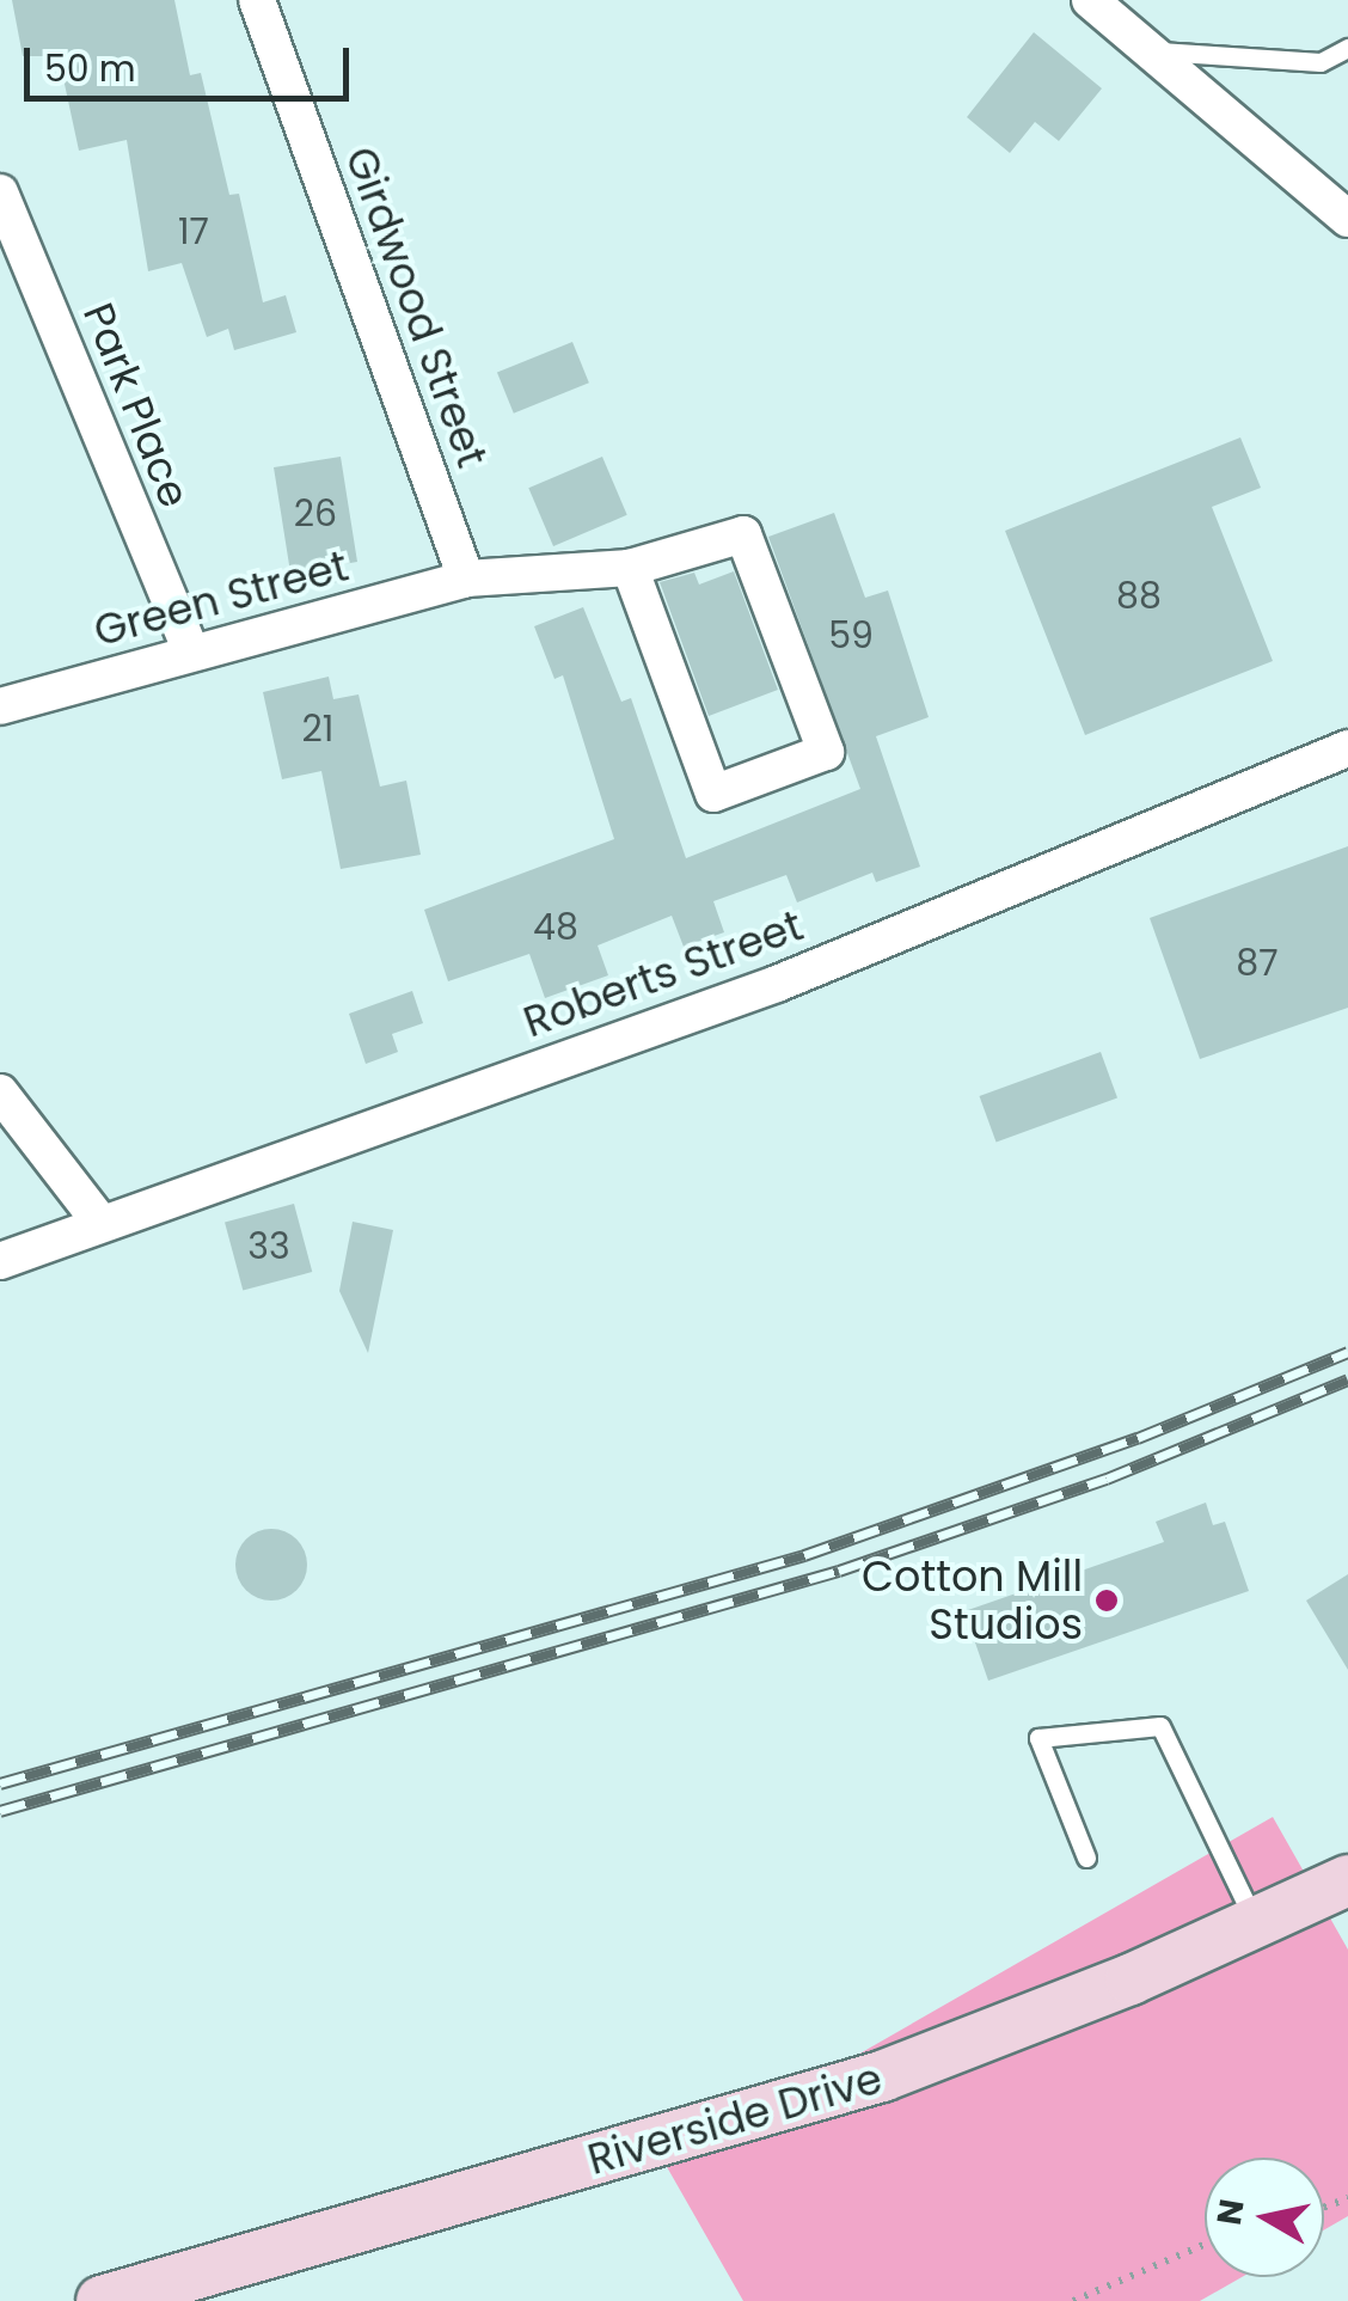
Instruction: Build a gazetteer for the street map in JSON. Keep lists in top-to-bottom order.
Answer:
{
  "streets": {
    "main road": ["Riverside Drive"],
    "street": [
      "Girdwood Street",
      "Park Place",
      "Green Street",
      "Roberts Street"
    ]
  },
  "crossings": [
    ["Girdwood Street", "Green Street"],
    ["Park Place", "Green Street"]
  ],
  "places": ["Cotton Mill Studios"],
  "house_numbers": [
    "17",
    "26",
    "88",
    "59",
    "21",
    "48",
    "87",
    "33"
  ],
  "scale_bar": "50 m",
  "north": "left"
}
